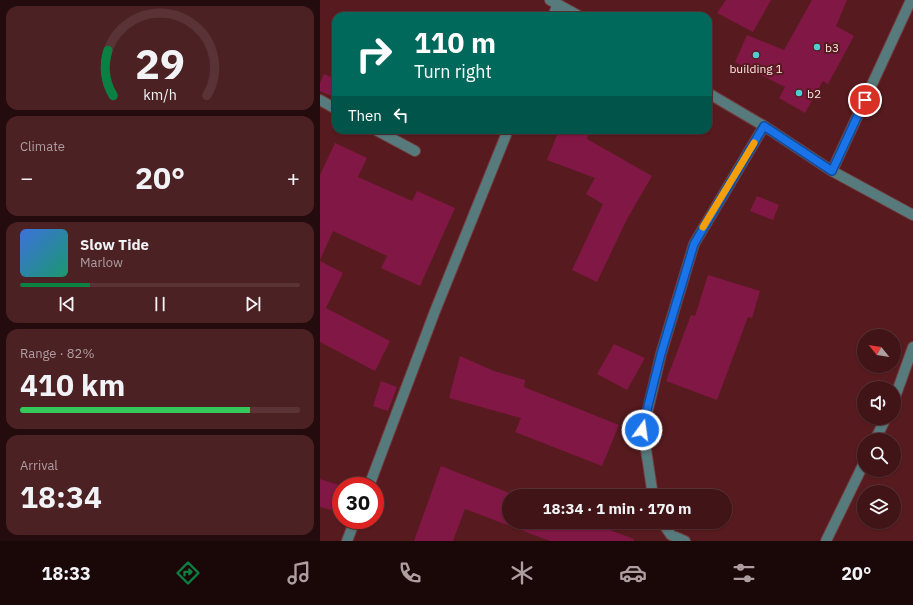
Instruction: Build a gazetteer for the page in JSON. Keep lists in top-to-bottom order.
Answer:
{
  "places": ["b3", "building 1", "b2"],
  "north": "top left",
  "page": {
    "turn": ["110 m", "Turn right"],
    "then": "Then",
    "tile": [
      "Climate",
      ["Range · 82%", "410 km"],
      ["Arrival", "18:34"]
    ],
    "heat": ["−", "20°", "+"],
    "song": ["Slow Tide", "Marlow"],
    "limit": "30",
    "trip": "18:34 · 1 min · 170 m",
    "tabs": ["18:33", "20°"],
    "gauge": ["29", "km/h"]
  }
}
